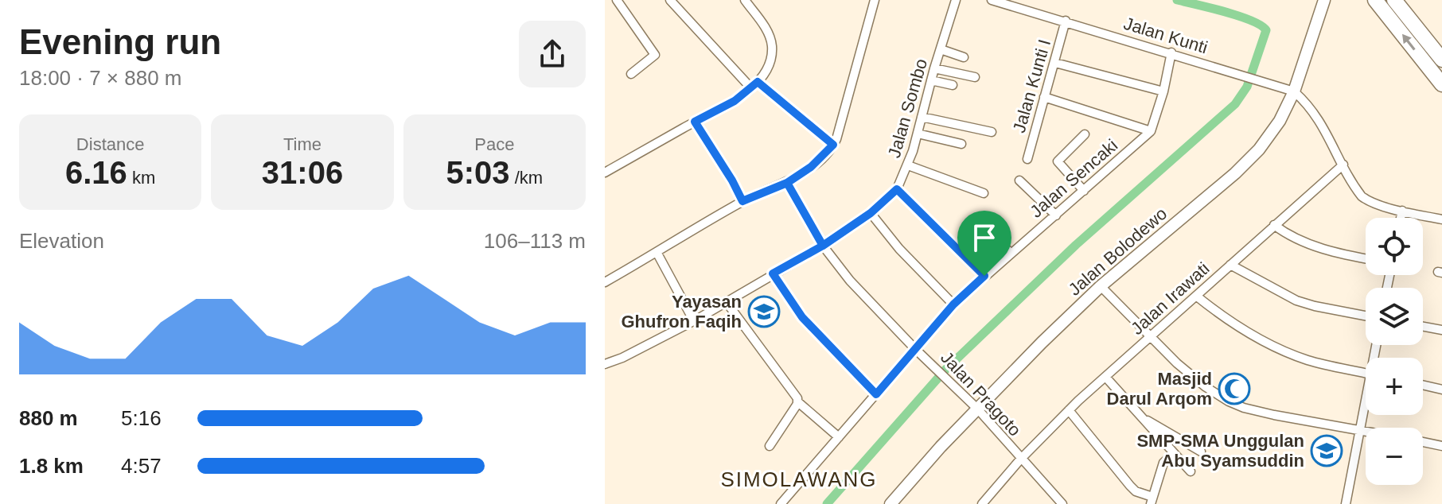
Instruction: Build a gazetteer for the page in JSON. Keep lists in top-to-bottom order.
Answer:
{
  "streets": {
    "street": [
      "Jalan Kunti",
      "Jalan Kunti I",
      "Jalan Sombo",
      "Jalan Sencaki",
      "Jalan Bolodewo",
      "Jalan Irawati",
      "Jalan Pragoto"
    ]
  },
  "crossings": [
    ["Jalan Kunti", "Jalan Kunti I"],
    ["Jalan Kunti", "Jalan Bolodewo"],
    ["Jalan Sombo", "Jalan Pragoto"],
    ["Jalan Sencaki", "Jalan Pragoto"],
    ["Jalan Bolodewo", "Jalan Pragoto"],
    ["Jalan Irawati", "Jalan Pragoto"]
  ],
  "districts": ["SIMOLAWANG"],
  "places": {
    "school or university": ["Yayasan Ghufron Faqih", "SMP-SMA Unggulan Abu Syamsuddin"],
    "mosque": ["Masjid Darul Arqom"]
  },
  "page": {
    "heading": ["Evening run", "18:00 · 7 × 880 m"],
    "stats": [
      ["Distance", "6.16 km"],
      ["Time", "31:06"],
      ["Pace", "5:03 /km"]
    ],
    "chart": ["Elevation", "106–113 m"],
    "map_buttons": ["+", "−"],
    "list": [
      {
        "name": "880 m",
        "note": "5:16"
      },
      {
        "name": "1.8 km",
        "note": "4:57"
      }
    ]
  }
}
